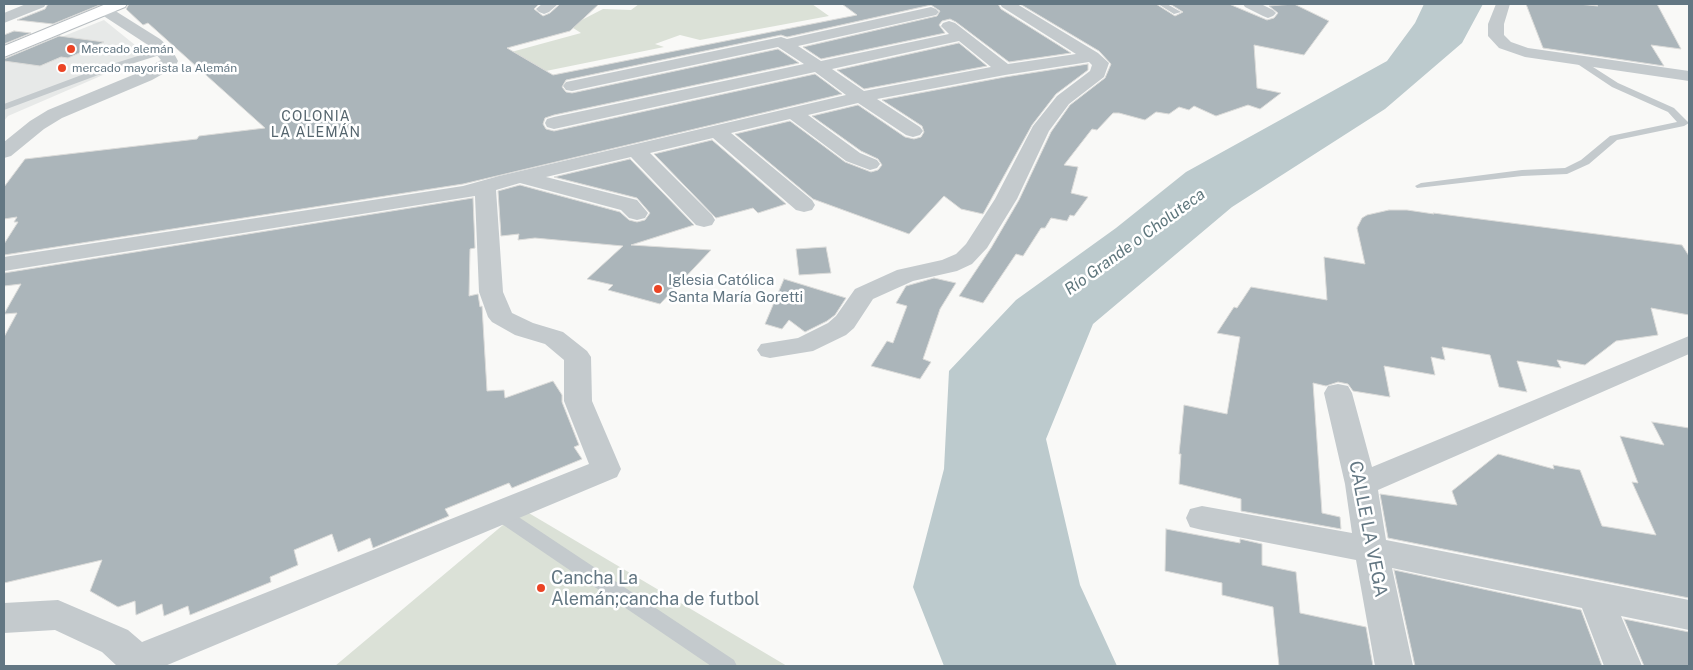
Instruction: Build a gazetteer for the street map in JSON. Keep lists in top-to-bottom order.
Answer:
{
  "streets": {
    "street": ["CALLE LA VEGA"]
  },
  "districts": ["COLONIA LA ALEMÁN"],
  "water": ["Río Grande o Choluteca"],
  "places": [
    "Mercado alemán",
    "mercado mayorista la Alemán",
    "Iglesia Católica Santa María Goretti",
    "Cancha La Alemán;cancha de futbol"
  ]
}
